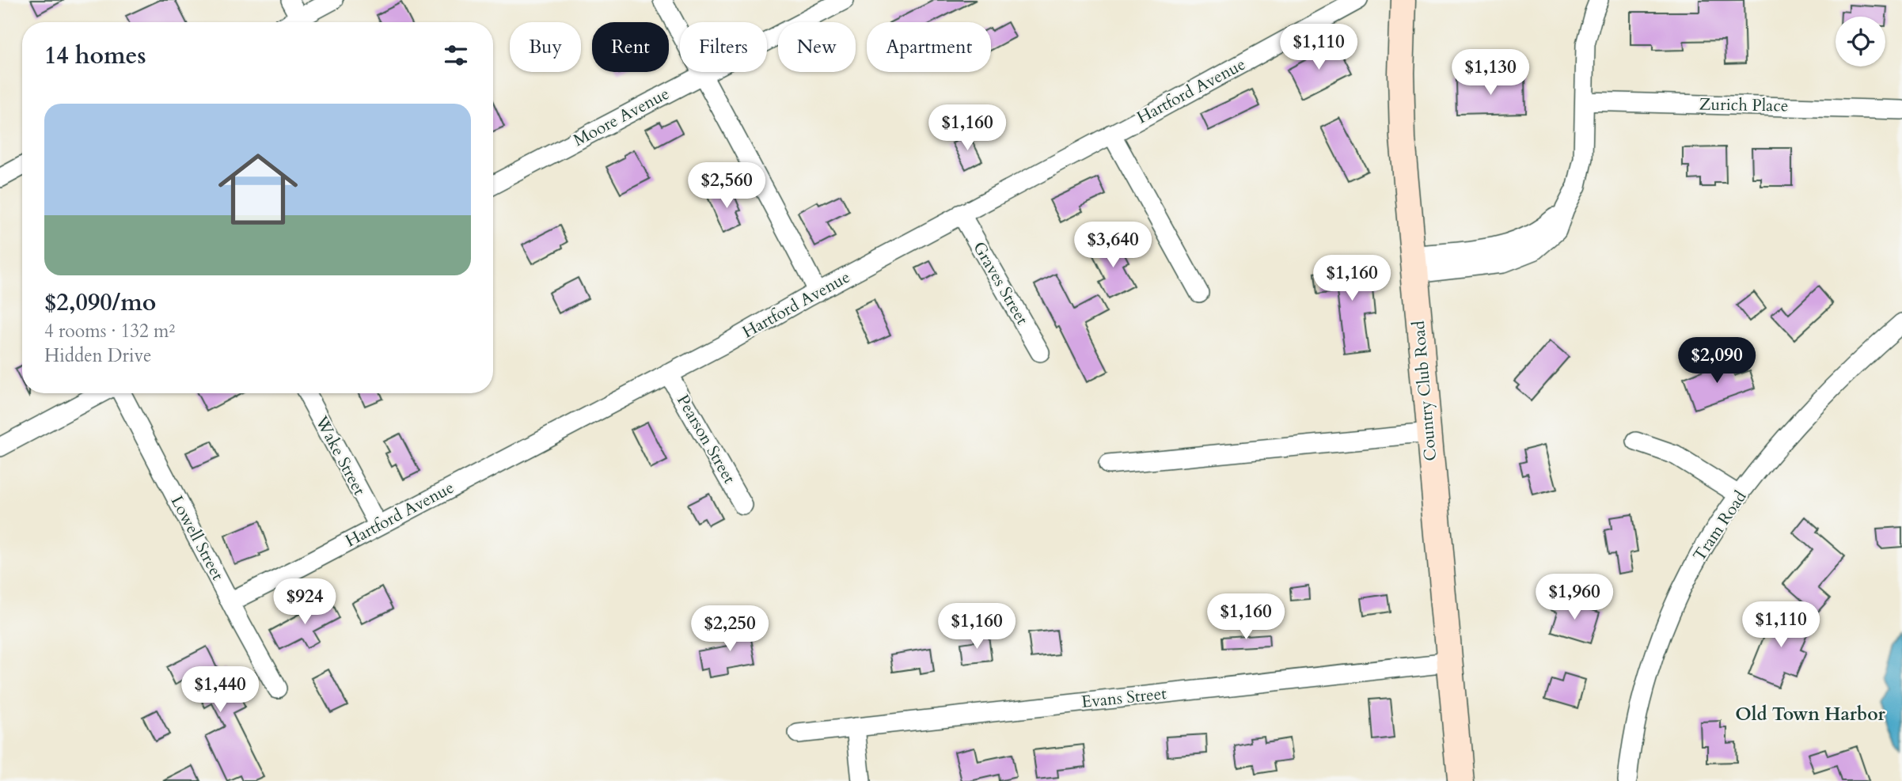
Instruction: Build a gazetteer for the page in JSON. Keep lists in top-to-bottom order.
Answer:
{
  "streets": {
    "street": [
      "Hartford Avenue",
      "Zurich Place",
      "Moore Avenue",
      "Graves Street",
      "Country Club Road",
      "Pearson Street",
      "Wake Street",
      "Tram Road",
      "Lowell Street",
      "Evans Street"
    ]
  },
  "crossings": [
    ["Hartford Avenue", "Graves Street"],
    ["Hartford Avenue", "Pearson Street"],
    ["Hartford Avenue", "Wake Street"],
    ["Hartford Avenue", "Lowell Street"],
    ["Country Club Road", "Evans Street"]
  ],
  "districts": ["Old Town Harbor"],
  "page": {
    "chip": [
      "Buy",
      "Rent",
      "Filters",
      "New",
      "Apartment"
    ],
    "heading": "14 homes",
    "price": [
      "$1,110",
      "$1,130",
      "$1,160",
      "$2,560",
      "$3,640",
      "$1,160",
      "$2,090",
      "$1,960",
      "$924",
      "$1,160",
      "$1,110",
      "$1,160",
      "$2,250",
      "$1,440"
    ],
    "list": [
      {
        "name": "$2,090/mo",
        "note": "4 rooms · 132 m² · Hidden Drive"
      }
    ]
  }
}
